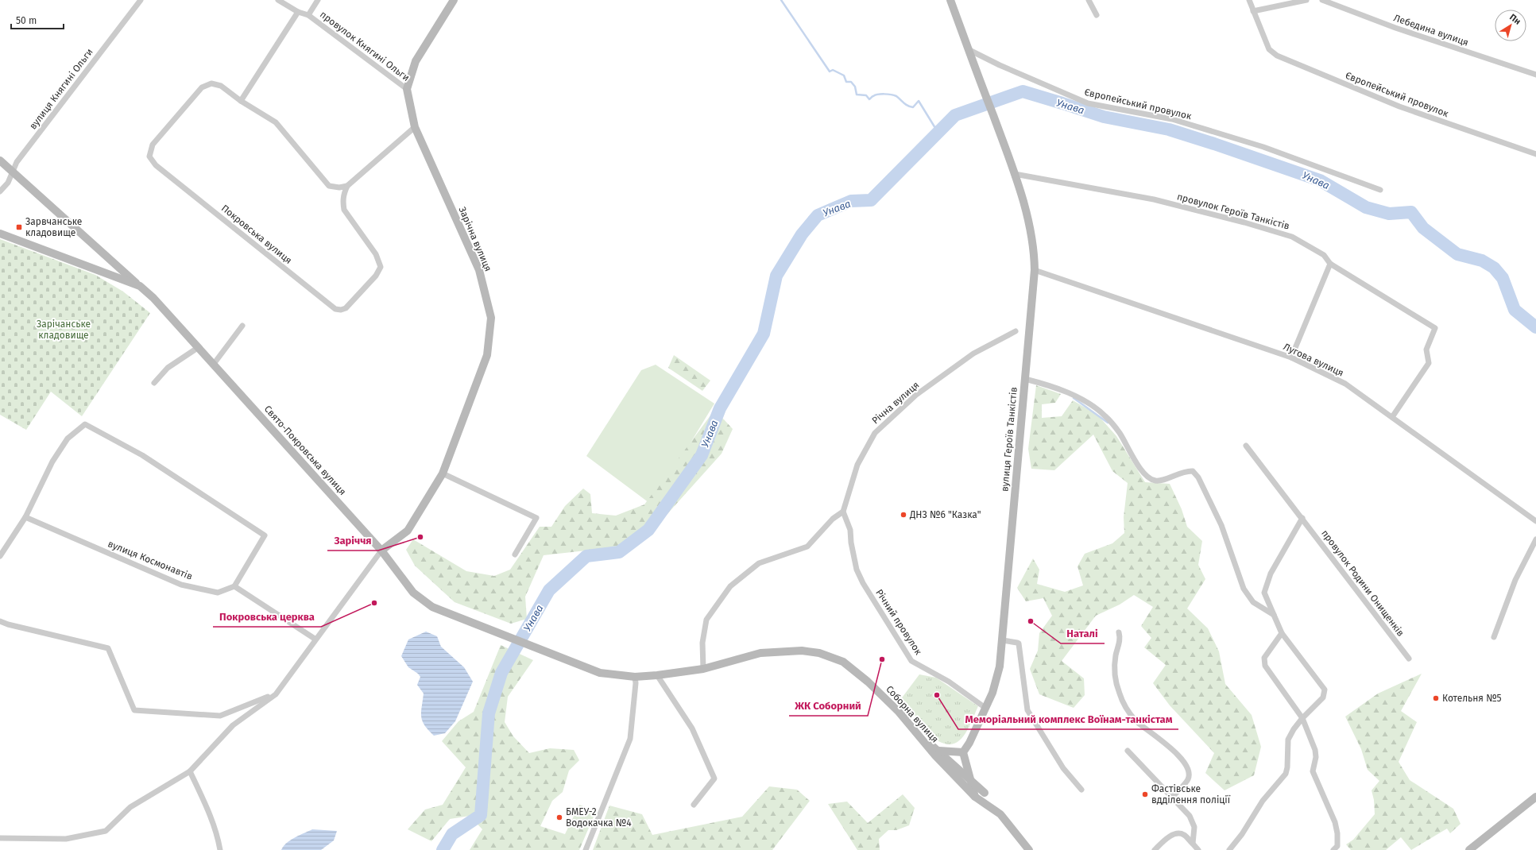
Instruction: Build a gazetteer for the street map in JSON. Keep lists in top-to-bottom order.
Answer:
{
  "streets": {
    "street": [
      "Лебедина вулиця",
      "провулок Княгині Ольги",
      "вулиця Княгині Ольги",
      "Європейський провулок",
      "провулок Героїв Танкістів",
      "Покровська вулиця",
      "Зарічна вулиця",
      "Лугова вулиця",
      "Річна вулиця",
      "вулиця Героїв Танкістів",
      "Свято-Покровська вулиця",
      "вулиця Космонавтів",
      "провулок Родини Онищенків",
      "Річний провулок",
      "Соборна вулиця"
    ]
  },
  "crossings": [
    ["провулок Княгині Ольги", "Зарічна вулиця"],
    ["вулиця Княгині Ольги", "Свято-Покровська вулиця"],
    ["Європейський провулок", "вулиця Героїв Танкістів"],
    ["провулок Героїв Танкістів", "Лугова вулиця"],
    ["провулок Героїв Танкістів", "вулиця Героїв Танкістів"],
    ["Зарічна вулиця", "Свято-Покровська вулиця"],
    ["Зарічна вулиця", "Соборна вулиця"],
    ["Лугова вулиця", "вулиця Героїв Танкістів"],
    ["Річна вулиця", "Річний провулок"],
    ["вулиця Героїв Танкістів", "Річний провулок"],
    ["вулиця Героїв Танкістів", "Соборна вулиця"],
    ["Свято-Покровська вулиця", "Соборна вулиця"]
  ],
  "water": ["Унава"],
  "parks": ["Зарічанське кладовище"],
  "places": {
    "transit": ["Зарвчанське кладовище"],
    "other": [
      "ДНЗ №6 \"Казка\"",
      "Заріччя",
      "Покровська церква",
      "Наталі",
      "ЖК Соборний",
      "Меморіальний комплекс Воїнам-танкістам",
      "Котельня №5",
      "Фастівське вдділення поліції",
      "БМЕУ-2 Водокачка №4"
    ]
  },
  "scale_bar": "50 m",
  "north": "top right"
}
